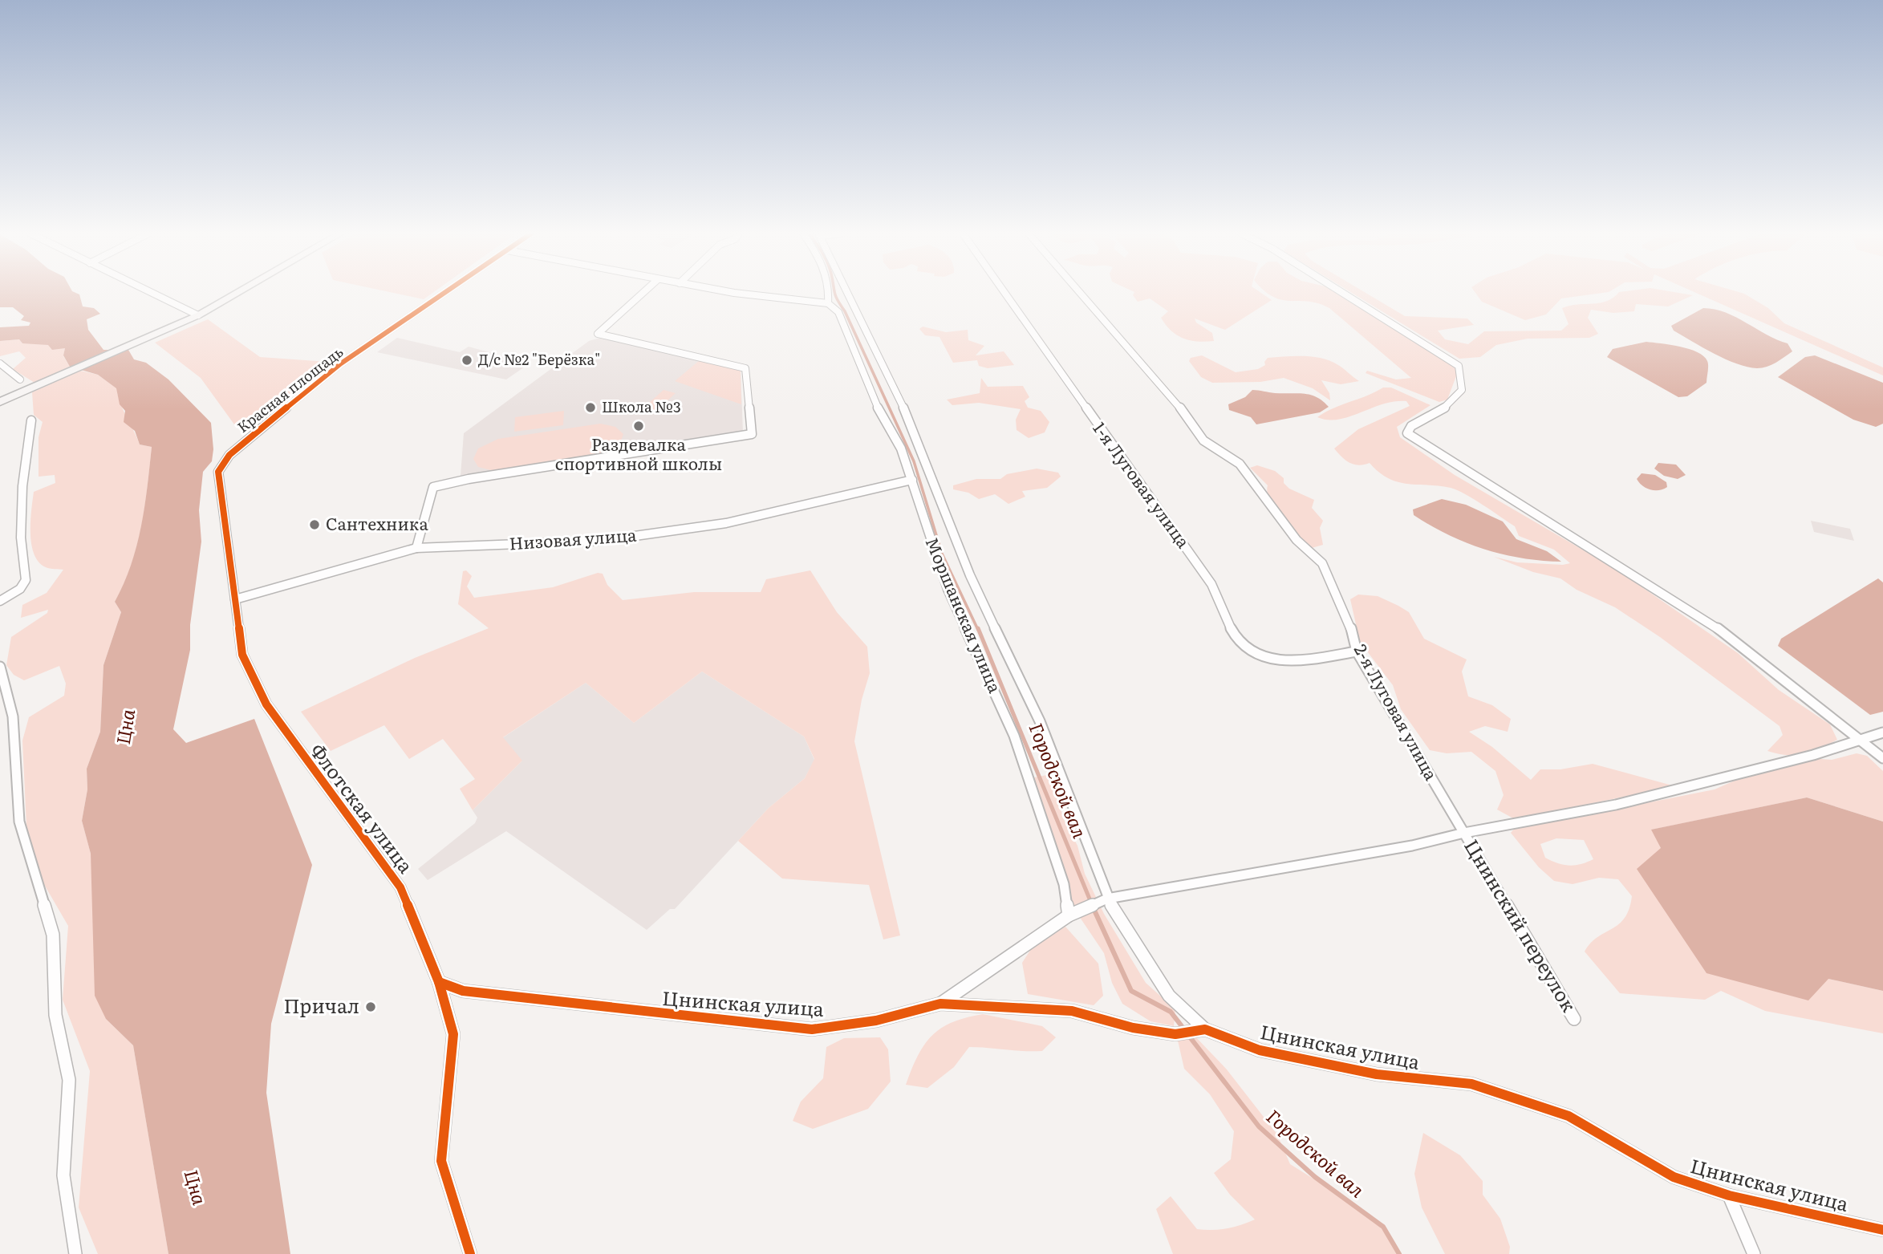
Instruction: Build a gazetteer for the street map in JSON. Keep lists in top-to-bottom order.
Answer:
{
  "streets": {
    "street": [
      "Красная площадь",
      "1-я Луговая улица",
      "Низовая улица",
      "Моршанская улица",
      "2-я Луговая улица",
      "Флотская улица",
      "Цнинский переулок",
      "Цнинская улица"
    ]
  },
  "crossings": [
    ["Красная площадь", "Флотская улица"],
    ["1-я Луговая улица", "2-я Луговая улица"],
    ["Низовая улица", "Моршанская улица"],
    ["Низовая улица", "Флотская улица"],
    ["Моршанская улица", "Цнинская улица"],
    ["2-я Луговая улица", "Цнинский переулок"],
    ["2-я Луговая улица", "Цнинская улица"],
    ["Флотская улица", "Цнинская улица"],
    ["Цнинский переулок", "Цнинская улица"]
  ],
  "water": ["Цна", "Городской вал"],
  "places": [
    "Д/с №2 \"Берёзка\"",
    "Школа №3",
    "Раздевалка спортивной школы",
    "Сантехника",
    "Причал"
  ]
}
